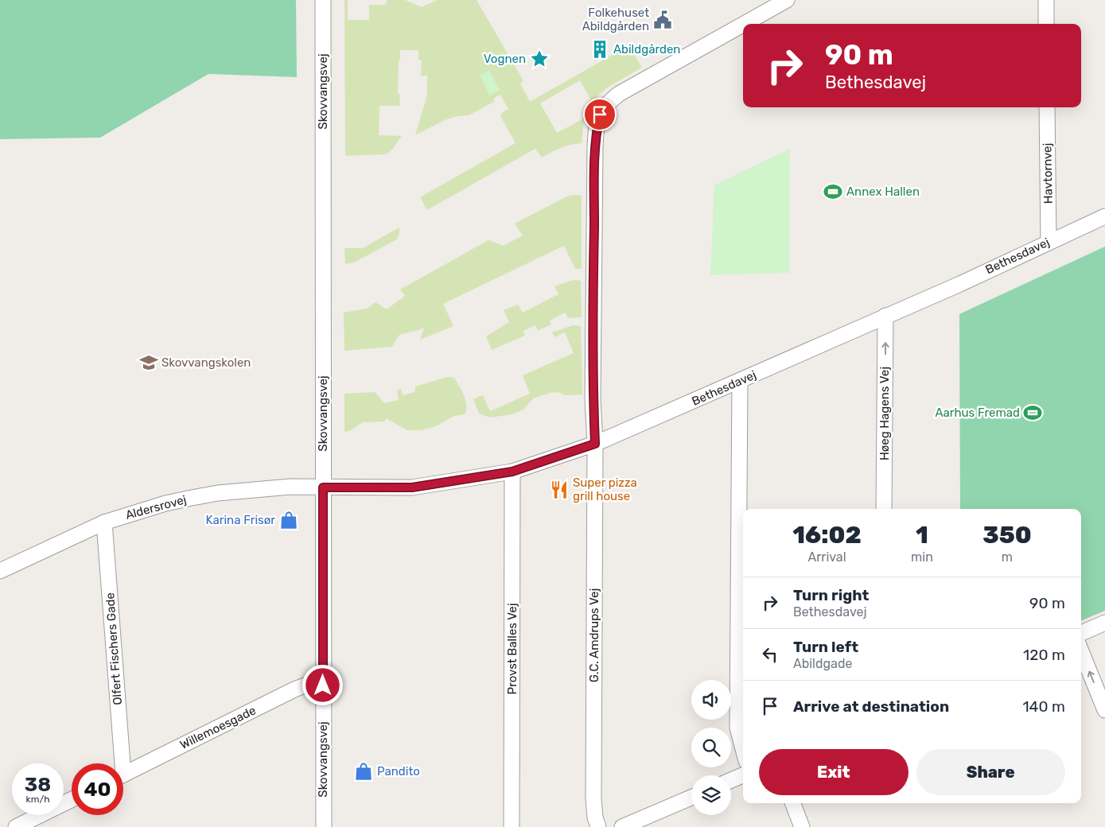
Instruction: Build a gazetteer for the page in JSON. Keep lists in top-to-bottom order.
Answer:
{
  "streets": {
    "street": [
      "Skovvangsvej",
      "Havtornvej",
      "Bethesdavej",
      "Høeg Hagens Vej",
      "Aldersrovej",
      "G.C. Amdrups Vej",
      "Olfert Fischers Gade",
      "Provst Balles Vej",
      "Willemoesgade"
    ]
  },
  "crossings": [
    ["Skovvangsvej", "Bethesdavej"],
    ["Skovvangsvej", "Aldersrovej"],
    ["Skovvangsvej", "Willemoesgade"],
    ["Havtornvej", "Bethesdavej"],
    ["Bethesdavej", "Høeg Hagens Vej"],
    ["Bethesdavej", "Aldersrovej"],
    ["Bethesdavej", "G.C. Amdrups Vej"],
    ["Bethesdavej", "Provst Balles Vej"],
    ["Aldersrovej", "Olfert Fischers Gade"]
  ],
  "one_way": ["Høeg Hagens Vej"],
  "places": {
    "public building": ["Folkehuset Abildgården"],
    "building": ["Abildgården"],
    "place": ["Vognen"],
    "sports": ["Annex Hallen", "Aarhus Fremad"],
    "school or university": ["Skovvangskolen"],
    "restaurant": ["Super pizza grill house"],
    "shop": ["Karina Frisør", "Pandito"]
  },
  "page": {
    "turn": ["90 m", "Bethesdavej"],
    "eta": [
      "16:02",
      "Arrival",
      "1",
      "min",
      "350",
      "m"
    ],
    "list": [
      {
        "name": "Turn right",
        "note": "Bethesdavej",
        "value": "90 m"
      },
      {
        "name": "Turn left",
        "note": "Abildgade",
        "value": "120 m"
      },
      {
        "name": "Arrive at destination",
        "value": "140 m"
      }
    ],
    "buttons": ["Exit", "Share"],
    "speed": "38 km/h",
    "limit": "40"
  }
}
